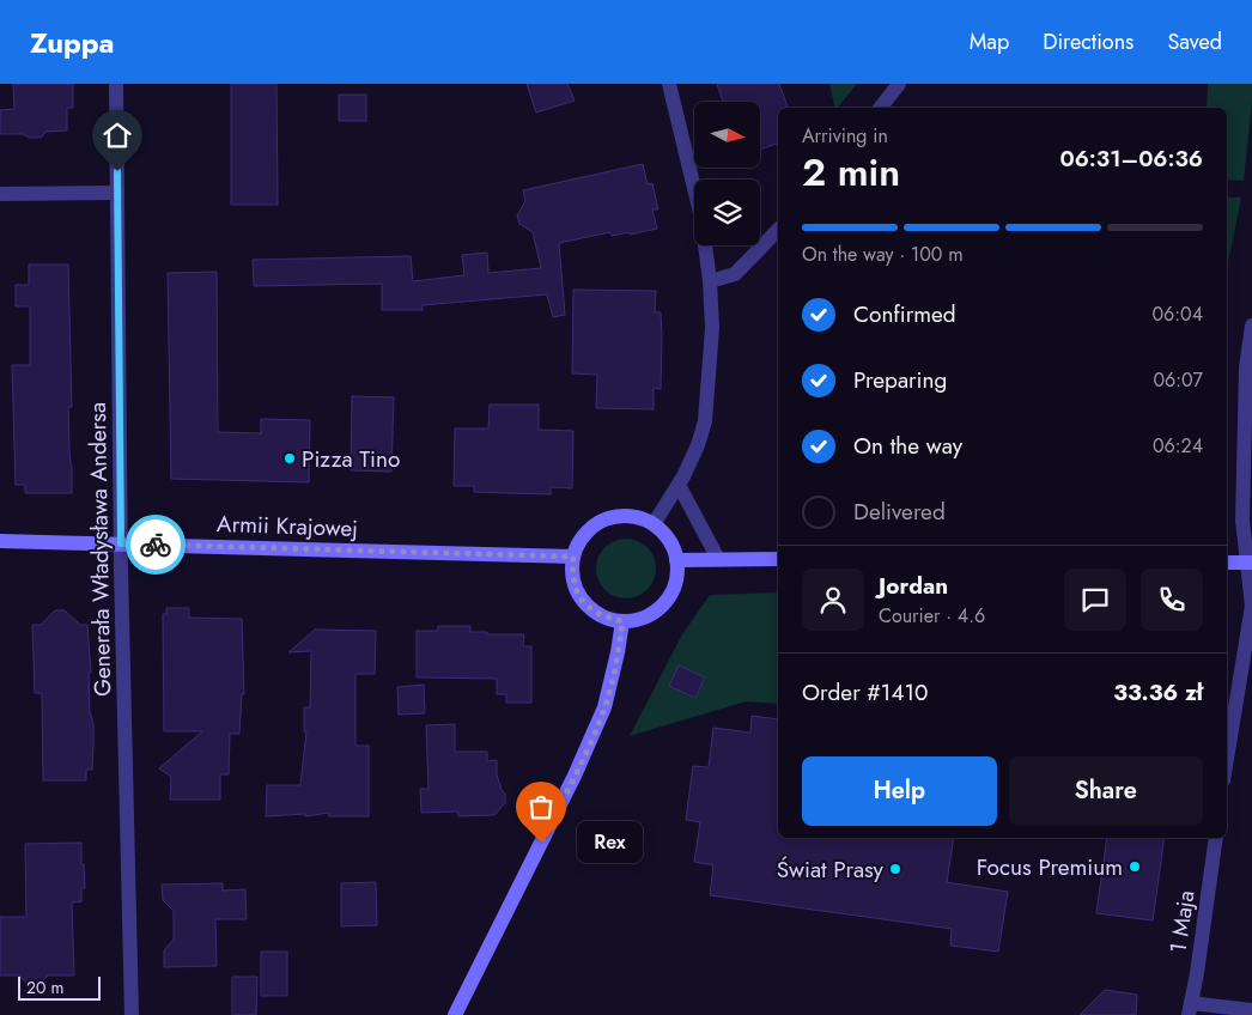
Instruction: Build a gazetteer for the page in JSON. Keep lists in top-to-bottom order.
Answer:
{
  "streets": {
    "street": ["Armii Krajowej", "Generała Władysława Andersa", "1 Maja"]
  },
  "crossings": [
    ["Armii Krajowej", "Generała Władysława Andersa"]
  ],
  "places": [
    "Pizza Tino",
    "Rex",
    "Focus Premium",
    "Świat Prasy"
  ],
  "scale_bar": "20 m",
  "north": "right",
  "page": {
    "header": "Zuppa",
    "nav": ["Map", "Directions", "Saved"],
    "heading": ["2 min", "Arriving in", "06:31–06:36"],
    "panel": [
      "Jordan",
      "Courier · 4.6",
      "Order #1410",
      "33.36 zł"
    ],
    "bar": "On the way · 100 m",
    "list": [
      ["Confirmed", "06:04"],
      ["Preparing", "06:07"],
      ["On the way", "06:24"],
      "Delivered"
    ],
    "buttons": ["Help", "Share"],
    "bubble": "Rex",
    "scale": "20 m"
  }
}
